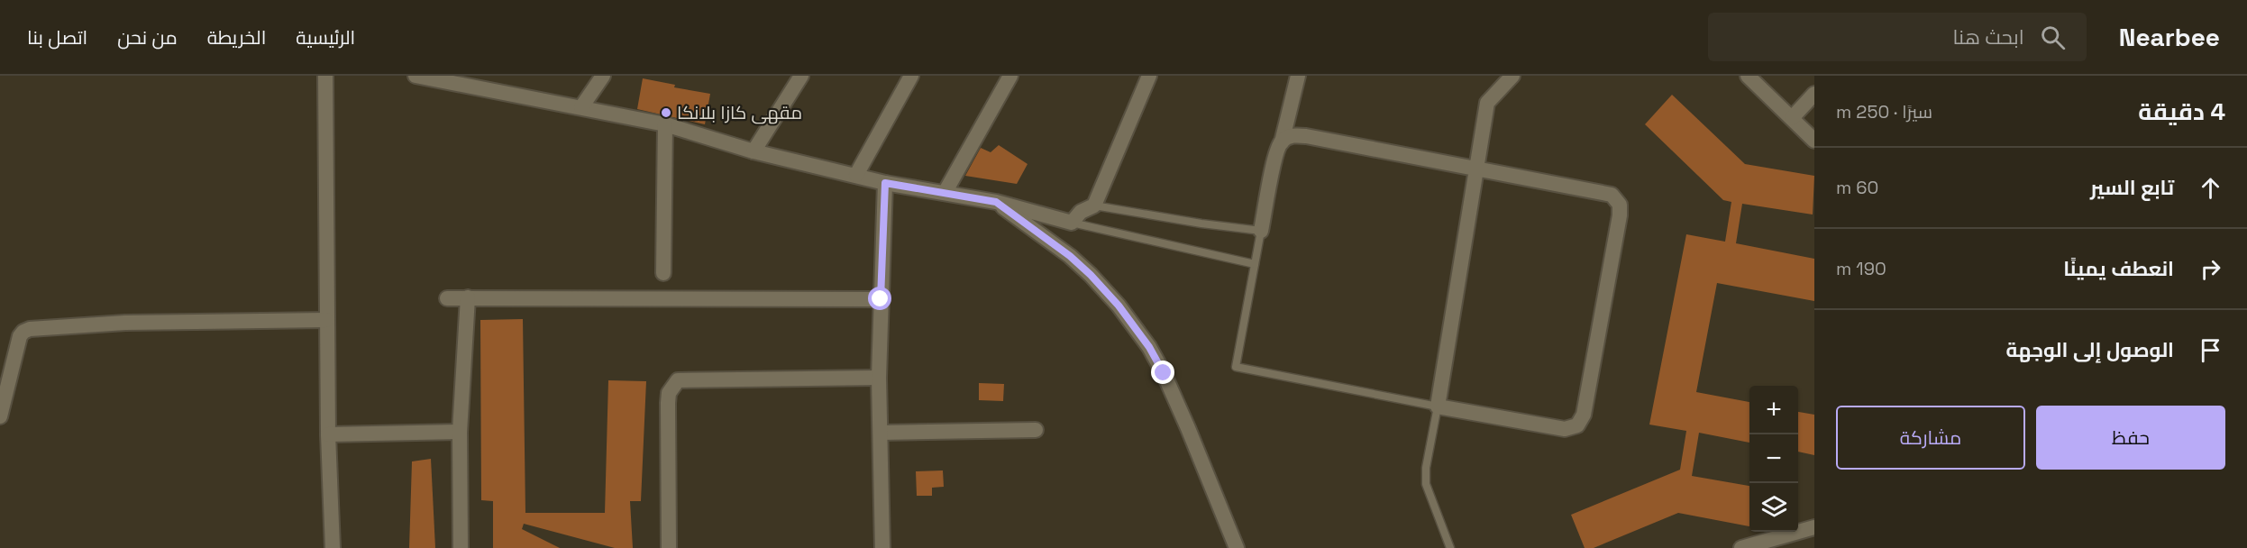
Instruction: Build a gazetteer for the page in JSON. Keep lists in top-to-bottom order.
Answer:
{
  "places": ["مقهى كازا بلانكا"],
  "page": {
    "header": "Nearbee",
    "search": "ابحث هنا",
    "nav": [
      "الرئيسية",
      "الخريطة",
      "من نحن",
      "اتصل بنا"
    ],
    "heading": ["4 دقيقة", "سيرًا · 250 m"],
    "list": [
      ["تابع السير", "60 m"],
      ["انعطف يمينًا", "190 m"],
      "الوصول إلى الوجهة"
    ],
    "map_buttons": ["+", "−"],
    "buttons": ["حفظ", "مشاركة"]
  }
}
